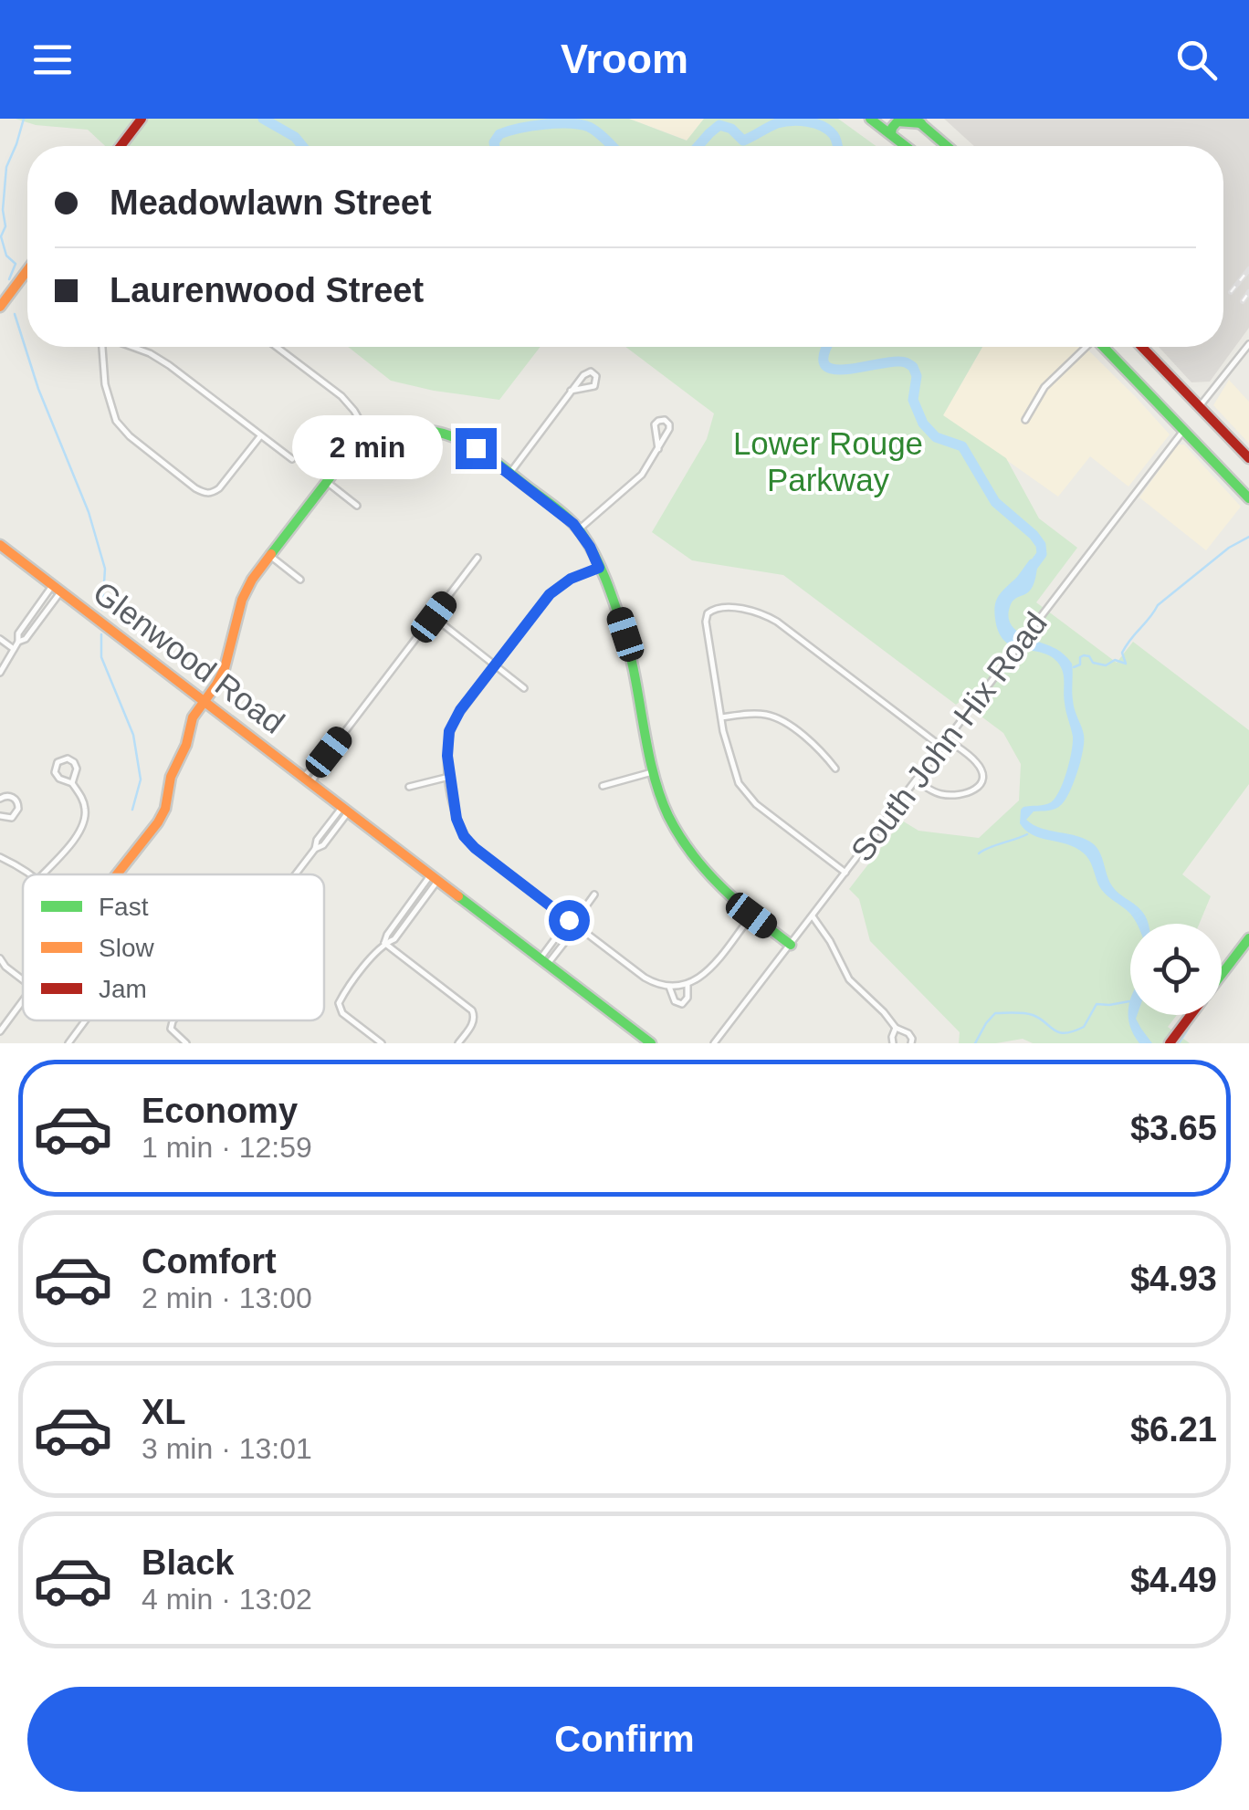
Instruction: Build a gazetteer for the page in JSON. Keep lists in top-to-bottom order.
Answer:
{
  "streets": {
    "street": ["Glenwood Road", "South John Hix Road"]
  },
  "parks": ["Lower Rouge Parkway"],
  "legend": ["Fast", "Slow", "Jam"],
  "page": {
    "header": "Vroom",
    "banner": ["Meadowlawn Street", "Laurenwood Street"],
    "bubble": "2 min",
    "list": [
      {
        "name": "Economy",
        "note": "1 min · 12:59",
        "value": "$3.65"
      },
      {
        "name": "Comfort",
        "note": "2 min · 13:00",
        "value": "$4.93"
      },
      {
        "name": "XL",
        "note": "3 min · 13:01",
        "value": "$6.21"
      },
      {
        "name": "Black",
        "note": "4 min · 13:02",
        "value": "$4.49"
      }
    ],
    "buttons": "Confirm"
  }
}
